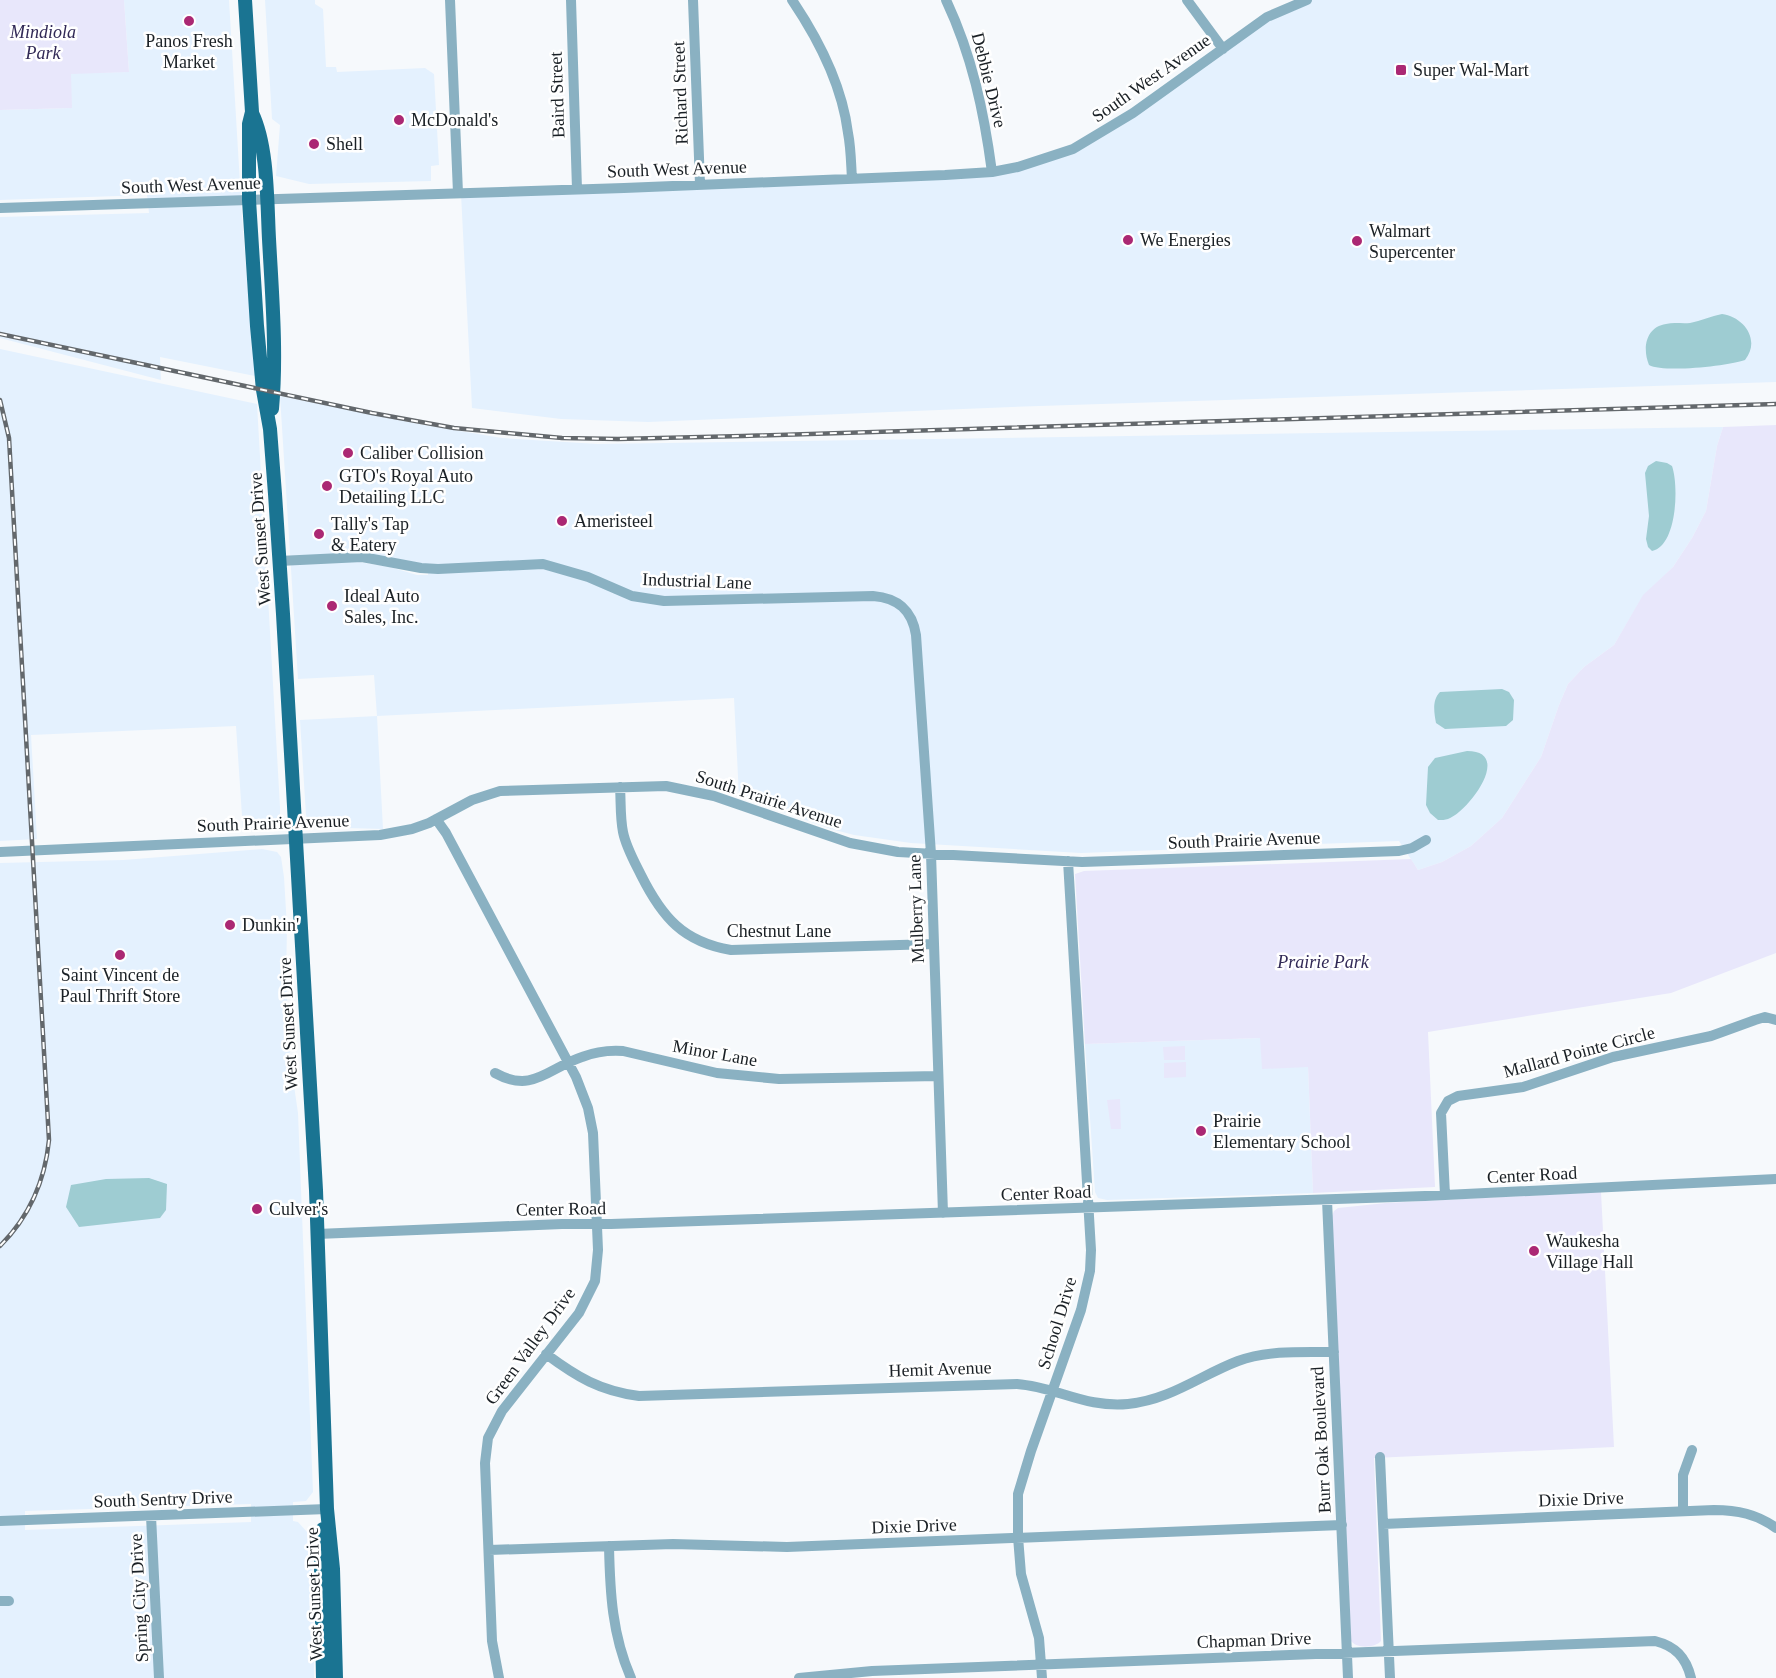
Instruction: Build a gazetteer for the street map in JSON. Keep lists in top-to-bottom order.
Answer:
{
  "streets": {
    "main road": ["West Sunset Drive"],
    "street": [
      "South West Avenue",
      "Debbie Drive",
      "Richard Street",
      "Baird Street",
      "Industrial Lane",
      "South Prairie Avenue",
      "Mulberry Lane",
      "Chestnut Lane",
      "Mallard Pointe Circle",
      "Minor Lane",
      "Center Road",
      "School Drive",
      "Green Valley Drive",
      "Hemit Avenue",
      "Burr Oak Boulevard",
      "South Sentry Drive",
      "Dixie Drive",
      "Spring City Drive",
      "Chapman Drive"
    ]
  },
  "crossings": [
    ["South West Avenue", "Debbie Drive"],
    ["South West Avenue", "Richard Street"],
    ["South West Avenue", "Baird Street"],
    ["South West Avenue", "West Sunset Drive"],
    ["West Sunset Drive", "Industrial Lane"],
    ["West Sunset Drive", "South Prairie Avenue"],
    ["West Sunset Drive", "Center Road"],
    ["West Sunset Drive", "South Sentry Drive"],
    ["Industrial Lane", "Mulberry Lane"],
    ["South Prairie Avenue", "Mulberry Lane"],
    ["South Prairie Avenue", "Chestnut Lane"],
    ["South Prairie Avenue", "School Drive"],
    ["South Prairie Avenue", "Green Valley Drive"],
    ["Mulberry Lane", "Chestnut Lane"],
    ["Mulberry Lane", "Minor Lane"],
    ["Mulberry Lane", "Center Road"],
    ["Mallard Pointe Circle", "Center Road"],
    ["Minor Lane", "Green Valley Drive"],
    ["Center Road", "School Drive"],
    ["Center Road", "Green Valley Drive"],
    ["Center Road", "Burr Oak Boulevard"],
    ["School Drive", "Hemit Avenue"],
    ["School Drive", "Dixie Drive"],
    ["School Drive", "Chapman Drive"],
    ["Green Valley Drive", "Hemit Avenue"],
    ["Green Valley Drive", "Dixie Drive"],
    ["Hemit Avenue", "Burr Oak Boulevard"],
    ["Burr Oak Boulevard", "Dixie Drive"],
    ["Burr Oak Boulevard", "Chapman Drive"],
    ["South Sentry Drive", "Spring City Drive"]
  ],
  "parks": ["Mindiola Park", "Prairie Park"],
  "places": {
    "other": [
      "Panos Fresh Market",
      "McDonald's",
      "Shell",
      "We Energies",
      "Walmart Supercenter",
      "Caliber Collision",
      "GTO's Royal Auto Detailing LLC",
      "Ameristeel",
      "Tally's Tap & Eatery",
      "Ideal Auto Sales, Inc.",
      "Dunkin'",
      "Saint Vincent de Paul Thrift Store",
      "Prairie Elementary School",
      "Culver's",
      "Waukesha Village Hall"
    ],
    "transit": ["Super Wal-Mart"]
  }
}
